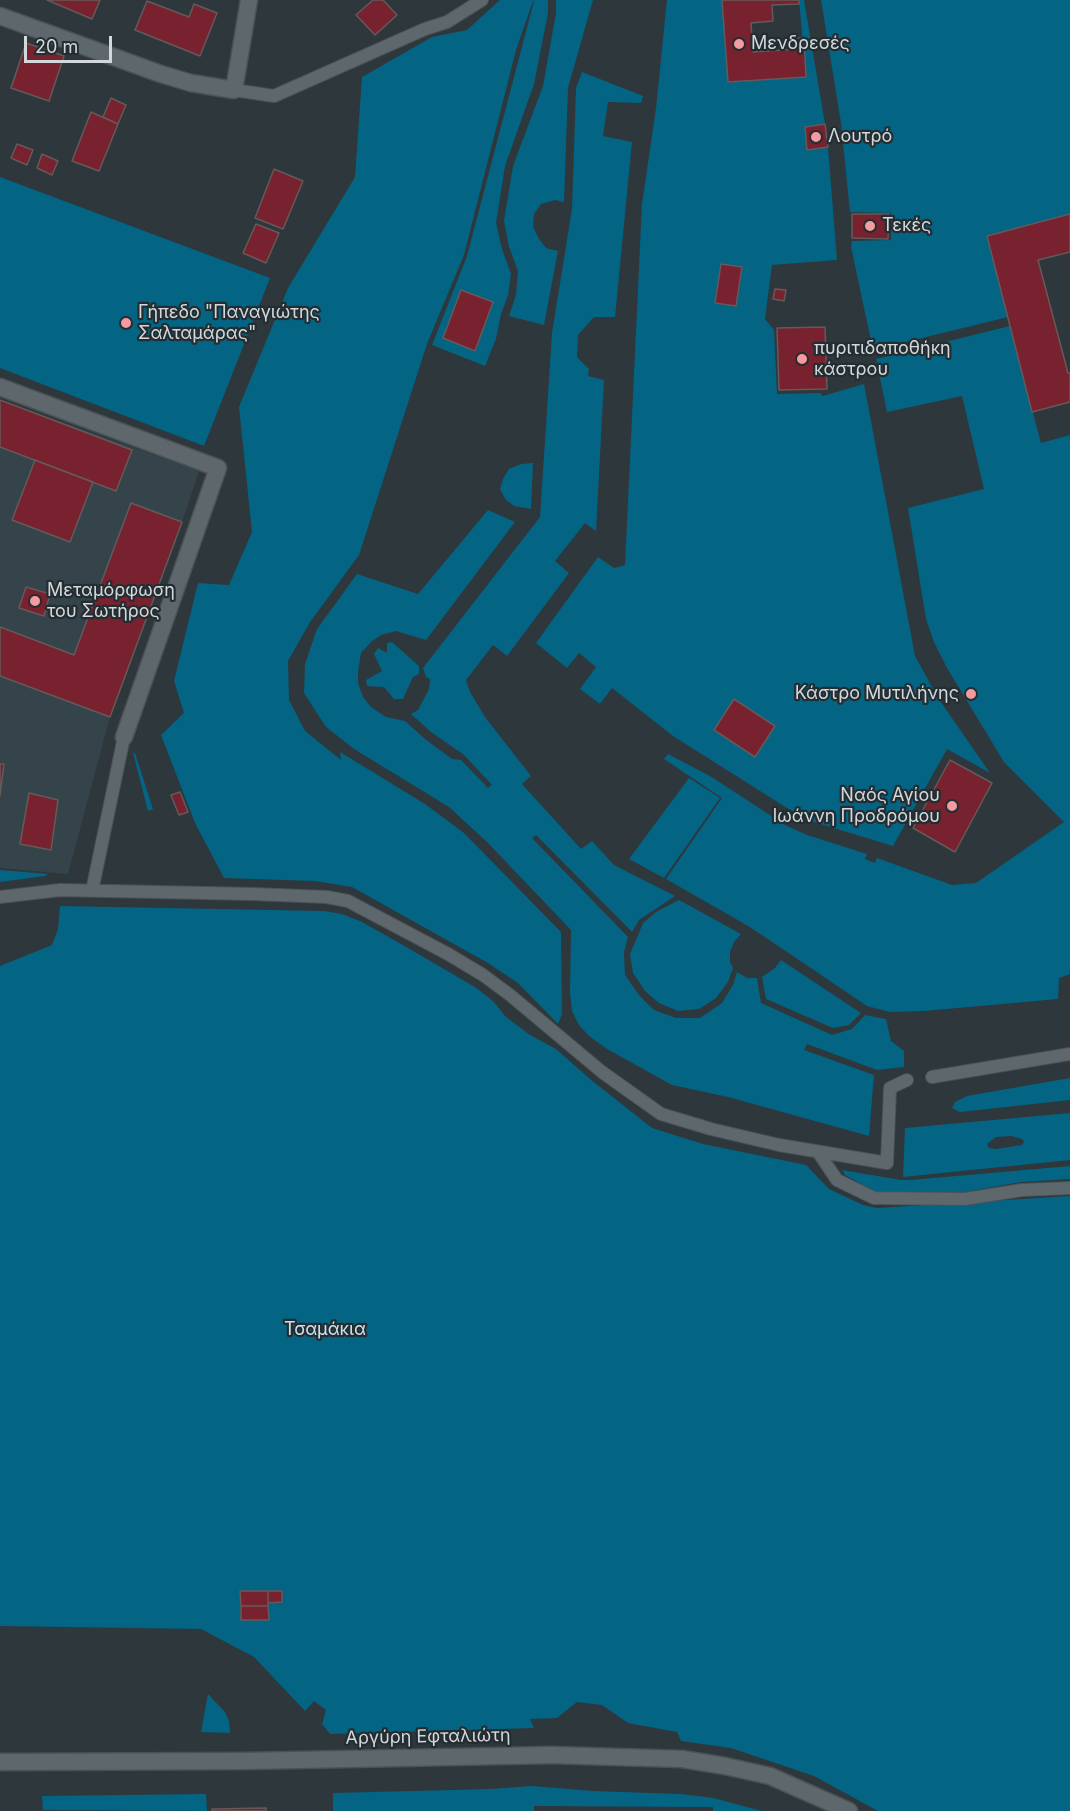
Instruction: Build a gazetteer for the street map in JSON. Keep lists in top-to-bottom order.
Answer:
{
  "streets": {
    "street": ["Αργύρη Εφταλιώτη"]
  },
  "parks": ["Τσαμάκια"],
  "places": [
    "Μενδρεσές",
    "Λουτρό",
    "Τεκές",
    "Γήπεδο \"Παναγιώτης Σαλταμάρας\"",
    "πυριτιδαποθήκη κάστρου",
    "Μεταμόρφωση του Σωτήρος",
    "Κάστρο Μυτιλήνης",
    "Ναός Αγίου Ιωάννη Προδρόμου"
  ],
  "scale_bar": "20 m"
}
